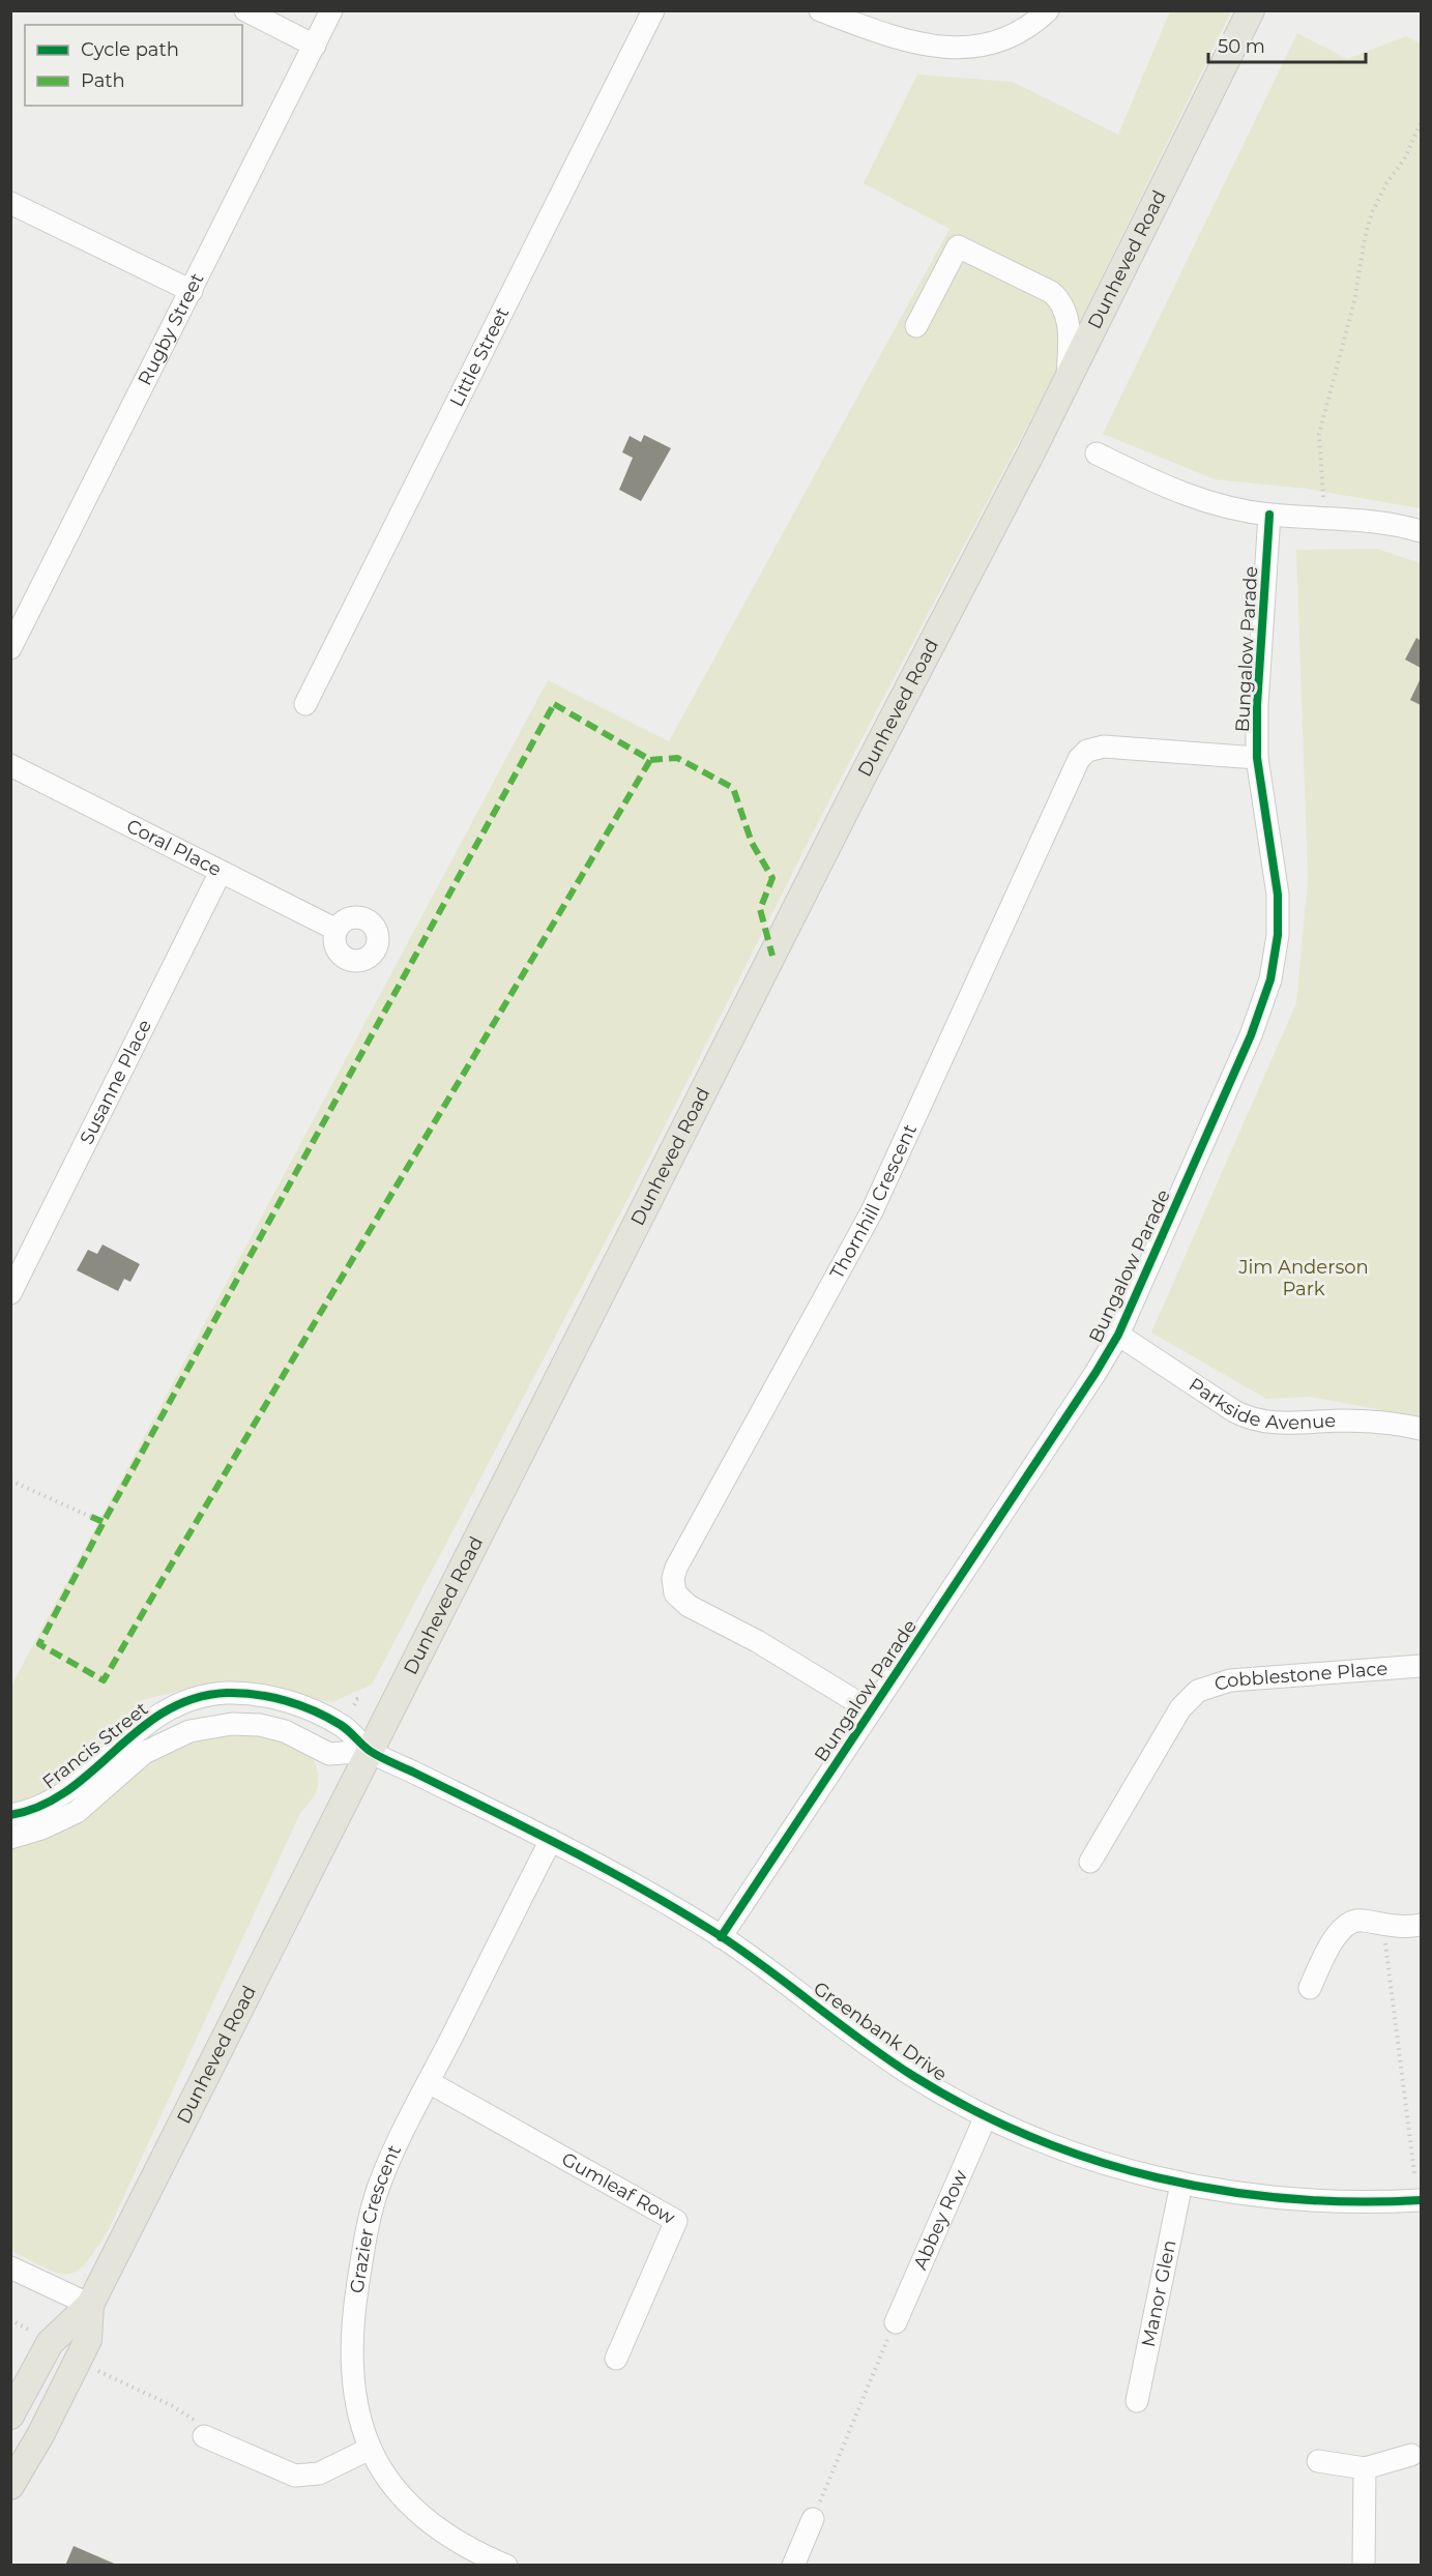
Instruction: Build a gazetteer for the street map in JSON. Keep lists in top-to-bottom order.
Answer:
{
  "streets": {
    "main road": ["Dunheved Road"],
    "street": [
      "Rugby Street",
      "Little Street",
      "Bungalow Parade",
      "Coral Place",
      "Susanne Place",
      "Thornhill Crescent",
      "Parkside Avenue",
      "Cobblestone Place",
      "Francis Street",
      "Greenbank Drive",
      "Gumleaf Row",
      "Abbey Row",
      "Grazier Crescent",
      "Manor Glen"
    ]
  },
  "crossings": [
    ["Dunheved Road", "Francis Street"],
    ["Dunheved Road", "Greenbank Drive"],
    ["Bungalow Parade", "Thornhill Crescent"],
    ["Bungalow Parade", "Parkside Avenue"],
    ["Bungalow Parade", "Greenbank Drive"],
    ["Coral Place", "Susanne Place"],
    ["Francis Street", "Greenbank Drive"],
    ["Greenbank Drive", "Abbey Row"],
    ["Greenbank Drive", "Grazier Crescent"],
    ["Greenbank Drive", "Manor Glen"],
    ["Gumleaf Row", "Grazier Crescent"]
  ],
  "parks": ["Jim Anderson Park"],
  "legend": ["Cycle path", "Path"],
  "scale_bar": "50 m"
}
